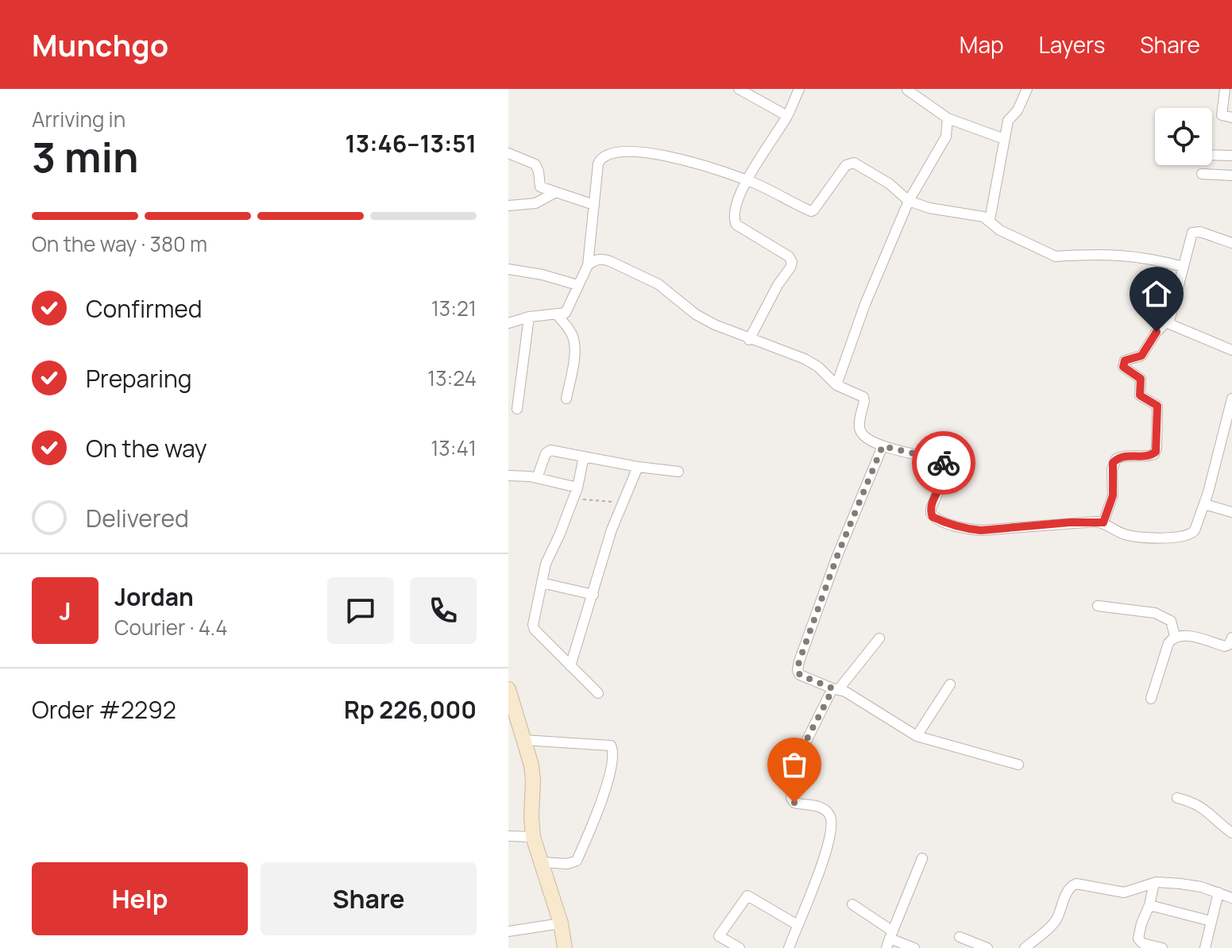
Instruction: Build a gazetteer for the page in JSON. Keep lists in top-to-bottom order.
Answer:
{
  "page": {
    "header": "Munchgo",
    "nav": ["Map", "Layers", "Share"],
    "heading": ["3 min", "Arriving in", "13:46–13:51"],
    "panel": [
      "Jordan",
      "Courier · 4.4",
      "Order #2292",
      "Rp 226,000"
    ],
    "bar": "On the way · 380 m",
    "list": [
      ["Confirmed", "13:21"],
      ["Preparing", "13:24"],
      ["On the way", "13:41"],
      "Delivered"
    ],
    "round": "J",
    "buttons": ["Help", "Share"]
  }
}
